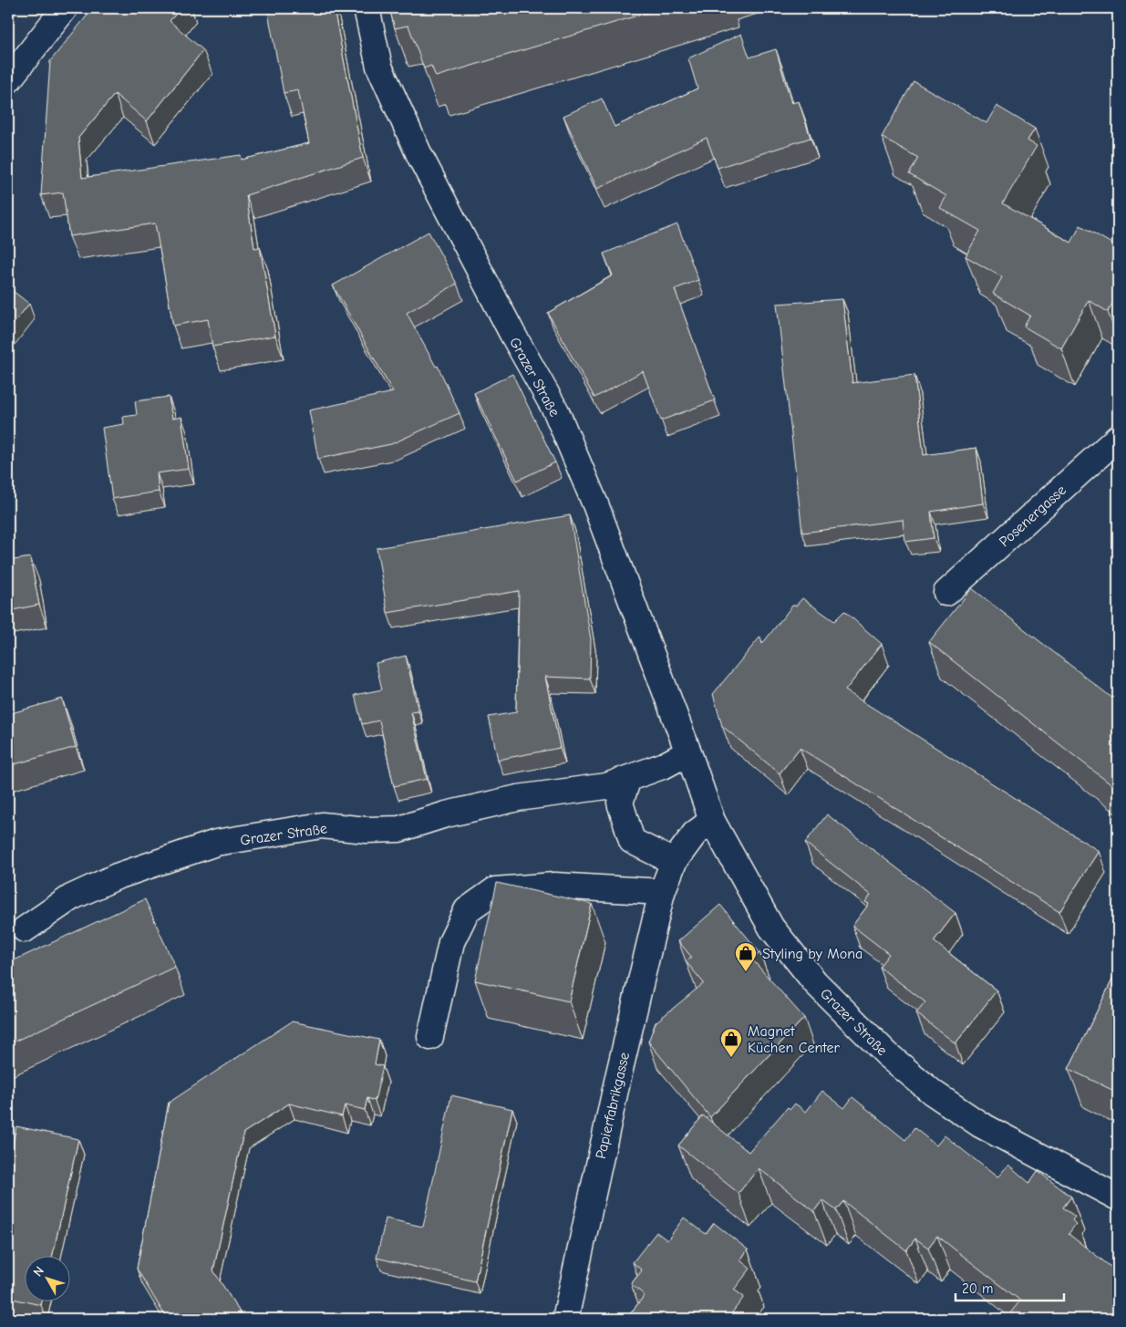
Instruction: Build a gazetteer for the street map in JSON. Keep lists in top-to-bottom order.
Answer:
{
  "streets": {
    "street": ["Grazer Straße", "Posenergasse", "Papierfabrikgasse"]
  },
  "crossings": [
    ["Grazer Straße", "Papierfabrikgasse"]
  ],
  "places": {
    "shop": ["Styling by Mona", "Magnet Küchen Center"]
  },
  "scale_bar": "20 m",
  "north": "top left"
}
